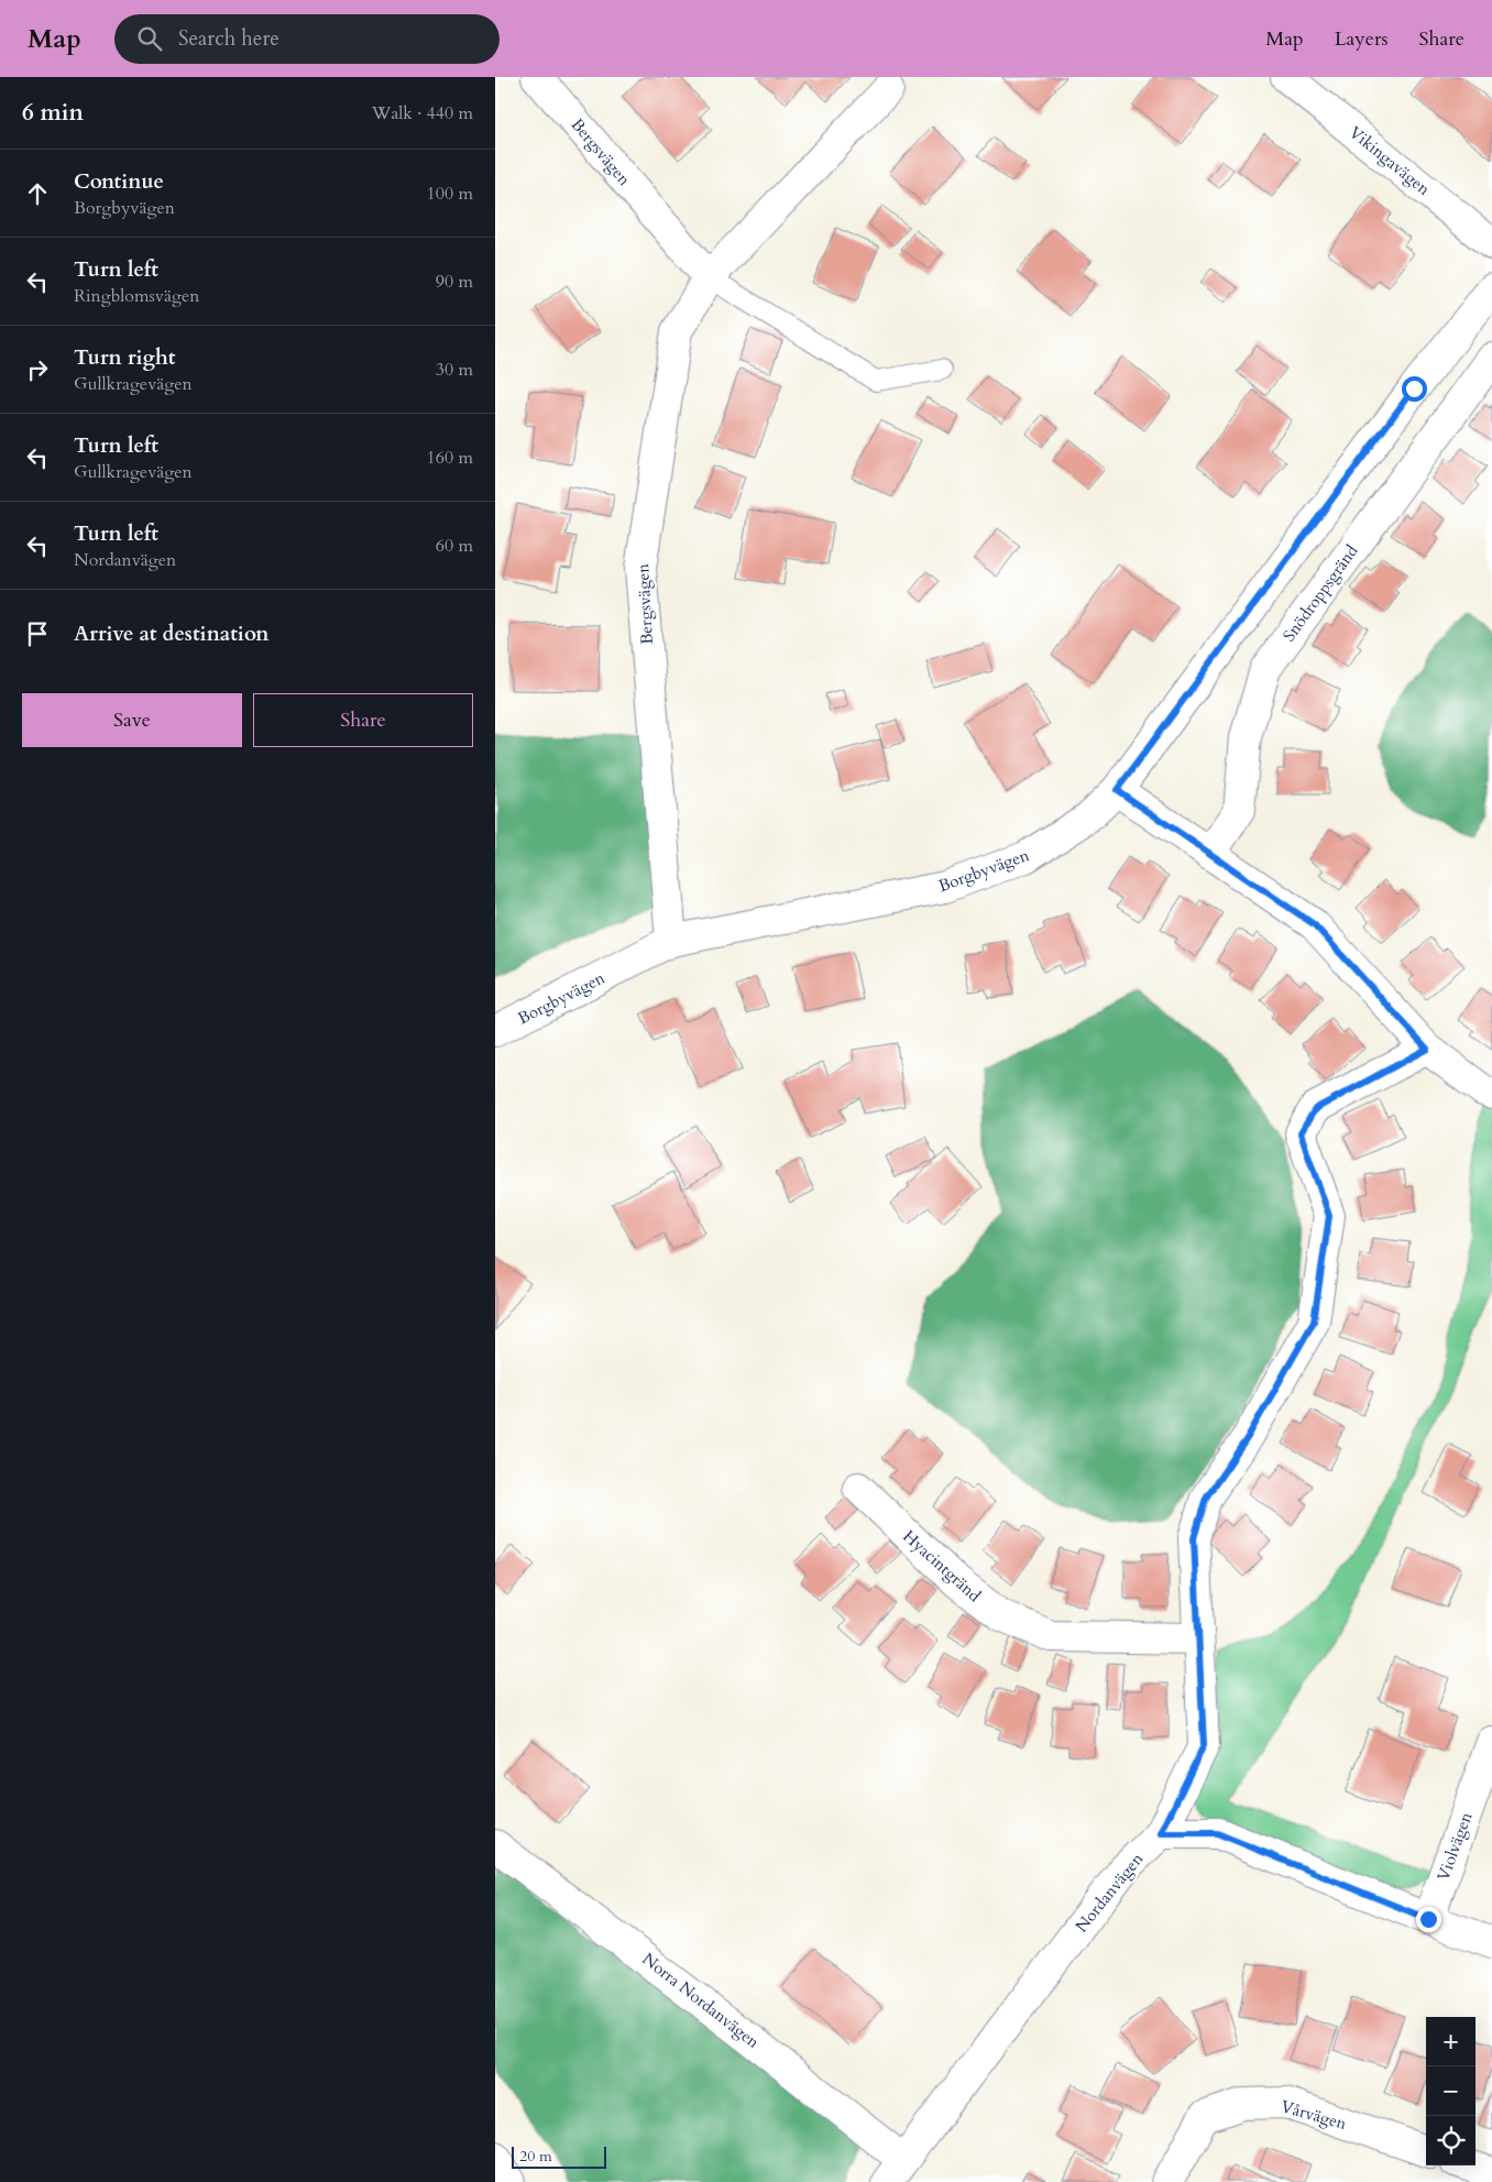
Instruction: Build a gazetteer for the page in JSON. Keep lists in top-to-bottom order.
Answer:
{
  "streets": {
    "street": [
      "Bergsvägen",
      "Vikingavägen",
      "Snödroppsgränd",
      "Borgbyvägen",
      "Hyacintgränd",
      "Violvägen",
      "Nordanvägen",
      "Norra Nordanvägen",
      "Vårvägen"
    ]
  },
  "crossings": [
    ["Bergsvägen", "Borgbyvägen"],
    ["Hyacintgränd", "Nordanvägen"],
    ["Nordanvägen", "Norra Nordanvägen"]
  ],
  "scale_bar": "20 m",
  "page": {
    "header": "Map",
    "search": "Search here",
    "nav": ["Map", "Layers", "Share"],
    "heading": ["6 min", "Walk · 440 m"],
    "list": [
      ["Continue", "Borgbyvägen", "100 m"],
      ["Turn left", "Ringblomsvägen", "90 m"],
      ["Turn right", "Gullkragevägen", "30 m"],
      ["Turn left", "Gullkragevägen", "160 m"],
      ["Turn left", "Nordanvägen", "60 m"],
      "Arrive at destination"
    ],
    "buttons": ["Save", "Share"],
    "map_buttons": ["+", "−"],
    "scale": "20 m"
  }
}
